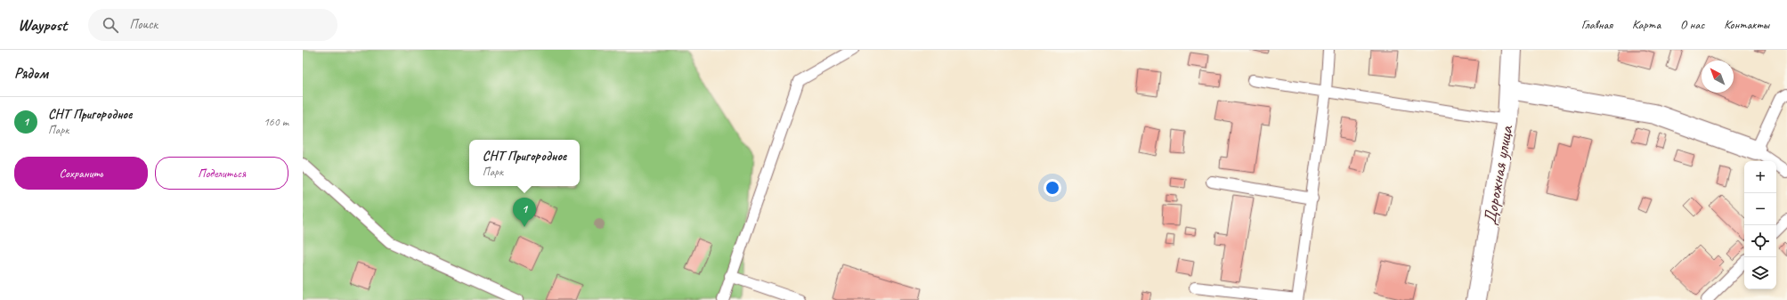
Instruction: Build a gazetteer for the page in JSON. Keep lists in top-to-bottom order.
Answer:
{
  "streets": {
    "street": ["Дорожная улица"]
  },
  "north": "top left",
  "page": {
    "header": "Waypost",
    "search": "Поиск",
    "nav": [
      "Главная",
      "Карта",
      "О нас",
      "Контакты"
    ],
    "heading": "Рядом",
    "list": [
      {
        "mark": "1",
        "name": "СНТ Пригородное",
        "note": "Парк",
        "value": "160 m"
      }
    ],
    "popup": ["СНТ Пригородное", "Парк"],
    "buttons": ["Сохранить", "Поделиться"],
    "map_buttons": ["+", "−"],
    "pins": "1"
  }
}
